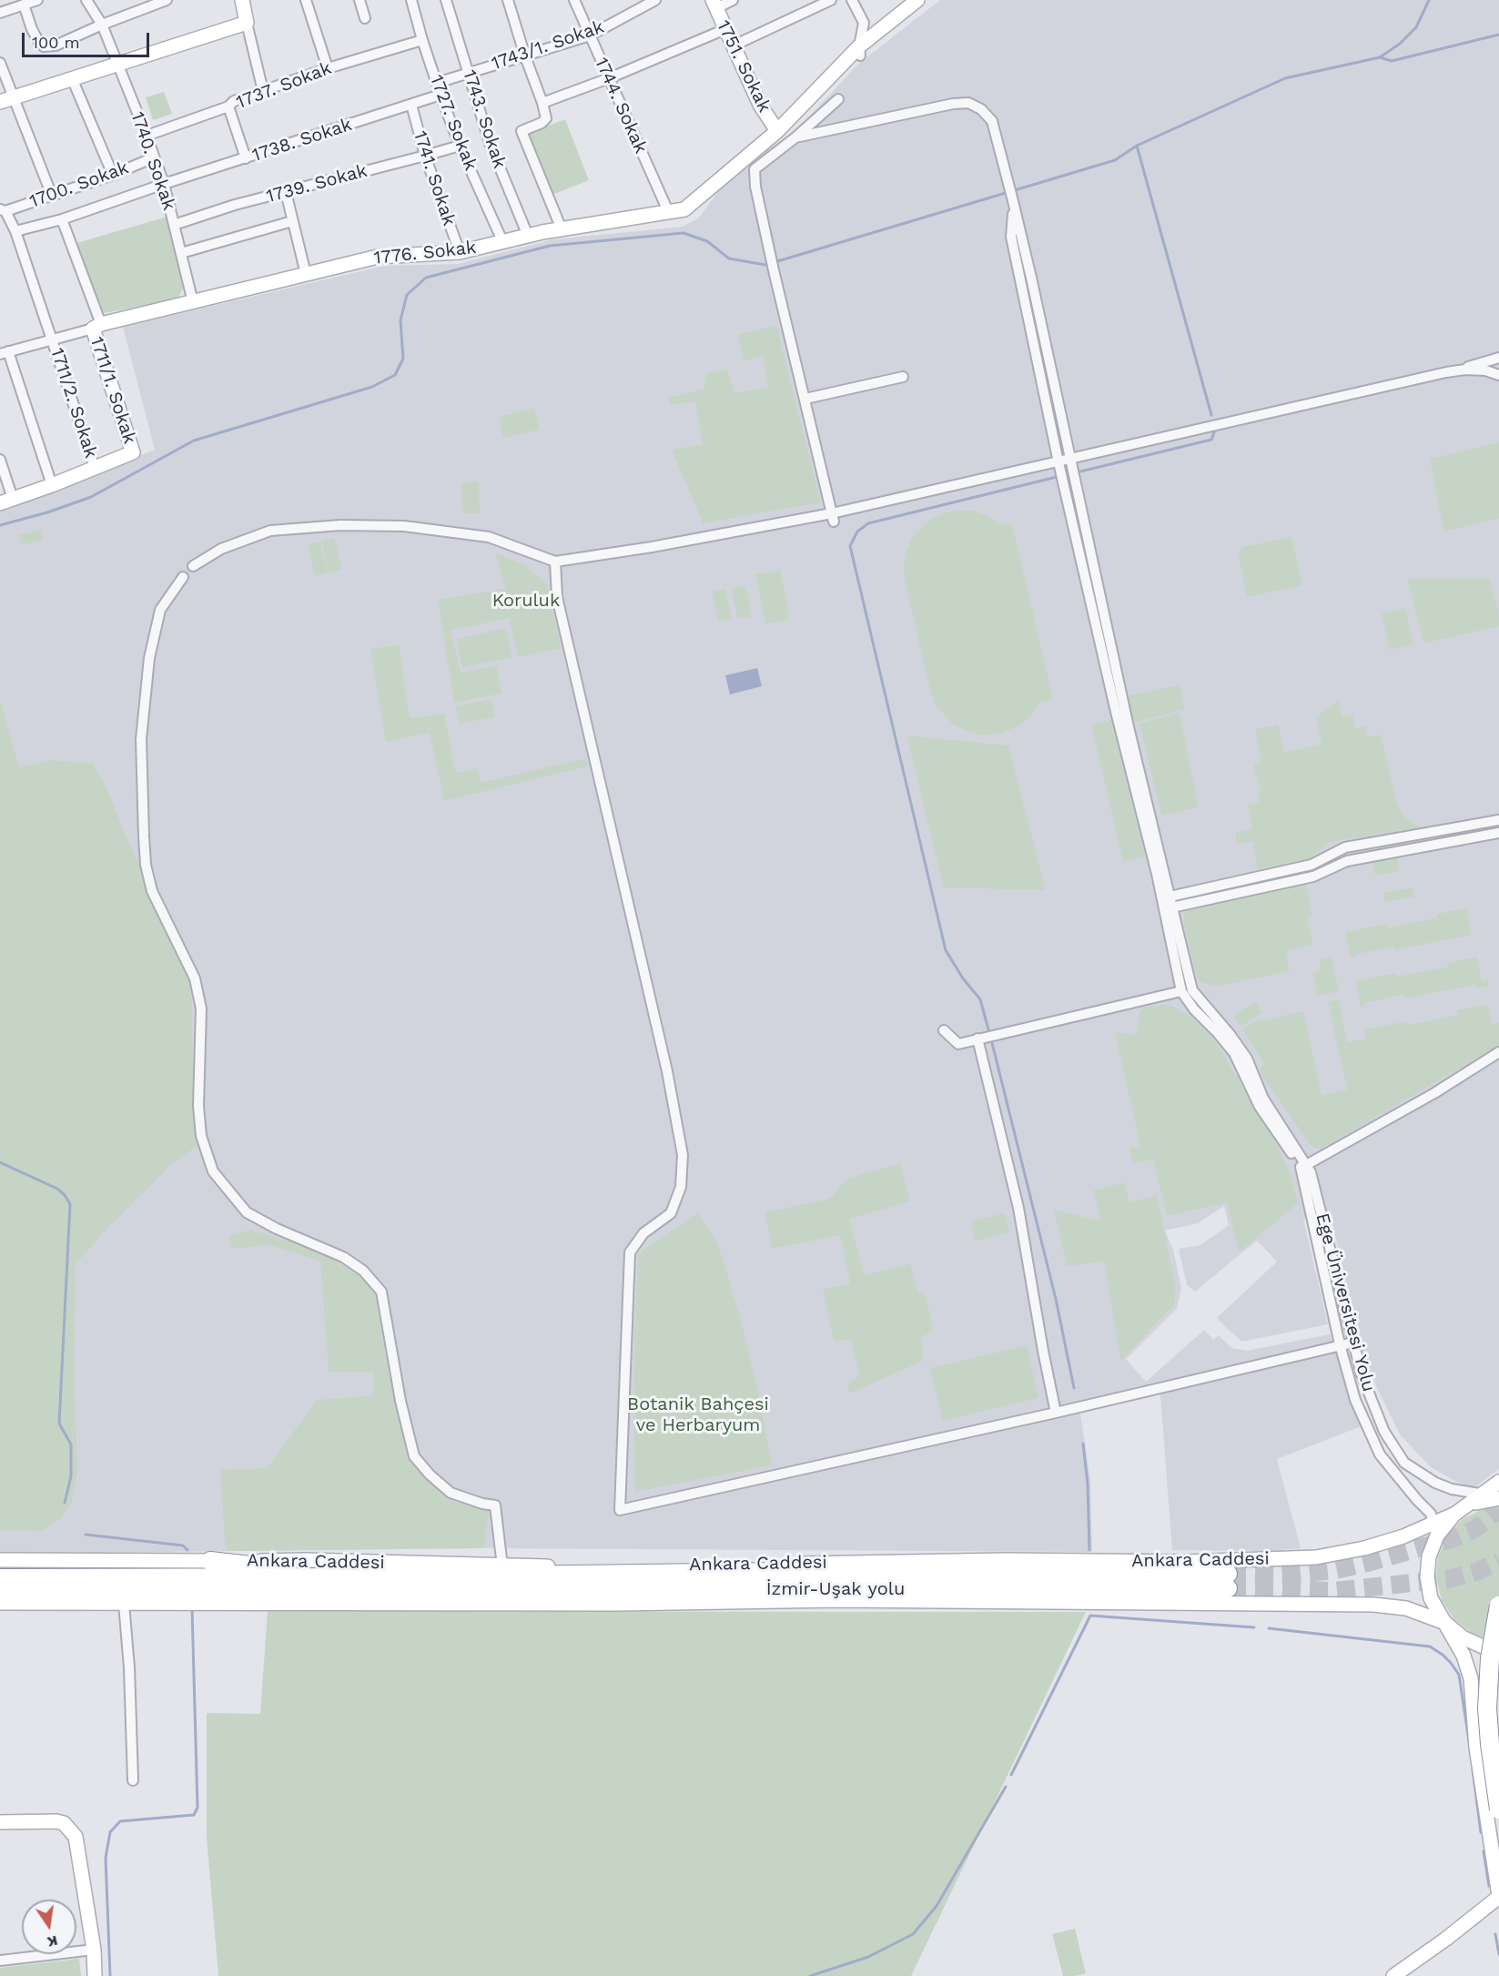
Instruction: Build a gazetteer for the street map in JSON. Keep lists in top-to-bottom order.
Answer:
{
  "streets": {
    "highway": ["Ankara Caddesi", "İzmir-Uşak yolu"],
    "main road": ["1751. Sokak", "1776. Sokak", "1711/1. Sokak"],
    "street": [
      "1743/1. Sokak",
      "1737. Sokak",
      "1744. Sokak",
      "1743. Sokak",
      "1727. Sokak",
      "1738. Sokak",
      "1740. Sokak",
      "1741. Sokak",
      "1739. Sokak",
      "1700. Sokak",
      "1711/2. Sokak",
      "Ege Üniversitesi Yolu"
    ]
  },
  "crossings": [
    ["1743/1. Sokak", "1744. Sokak"],
    ["1743/1. Sokak", "1743. Sokak"],
    ["1743/1. Sokak", "1727. Sokak"],
    ["1751. Sokak", "1776. Sokak"],
    ["1737. Sokak", "1727. Sokak"],
    ["1737. Sokak", "1740. Sokak"],
    ["1744. Sokak", "1776. Sokak"],
    ["1743. Sokak", "1776. Sokak"],
    ["1727. Sokak", "1738. Sokak"],
    ["1727. Sokak", "1739. Sokak"],
    ["1727. Sokak", "1776. Sokak"],
    ["1738. Sokak", "1740. Sokak"],
    ["1738. Sokak", "1741. Sokak"],
    ["1738. Sokak", "1711/2. Sokak"],
    ["1740. Sokak", "1739. Sokak"],
    ["1740. Sokak", "1700. Sokak"],
    ["1740. Sokak", "1776. Sokak"],
    ["1741. Sokak", "1739. Sokak"],
    ["1741. Sokak", "1776. Sokak"],
    ["1700. Sokak", "1711/2. Sokak"],
    ["1776. Sokak", "1711/1. Sokak"],
    ["1776. Sokak", "1711/2. Sokak"],
    ["1711/1. Sokak", "1711/2. Sokak"],
    ["Ege Üniversitesi Yolu", "Ankara Caddesi"],
    ["Ankara Caddesi", "İzmir-Uşak yolu"]
  ],
  "parks": ["Koruluk", "Botanik Bahçesi ve Herbaryum"],
  "scale_bar": "100 m",
  "north": "bottom"
}
